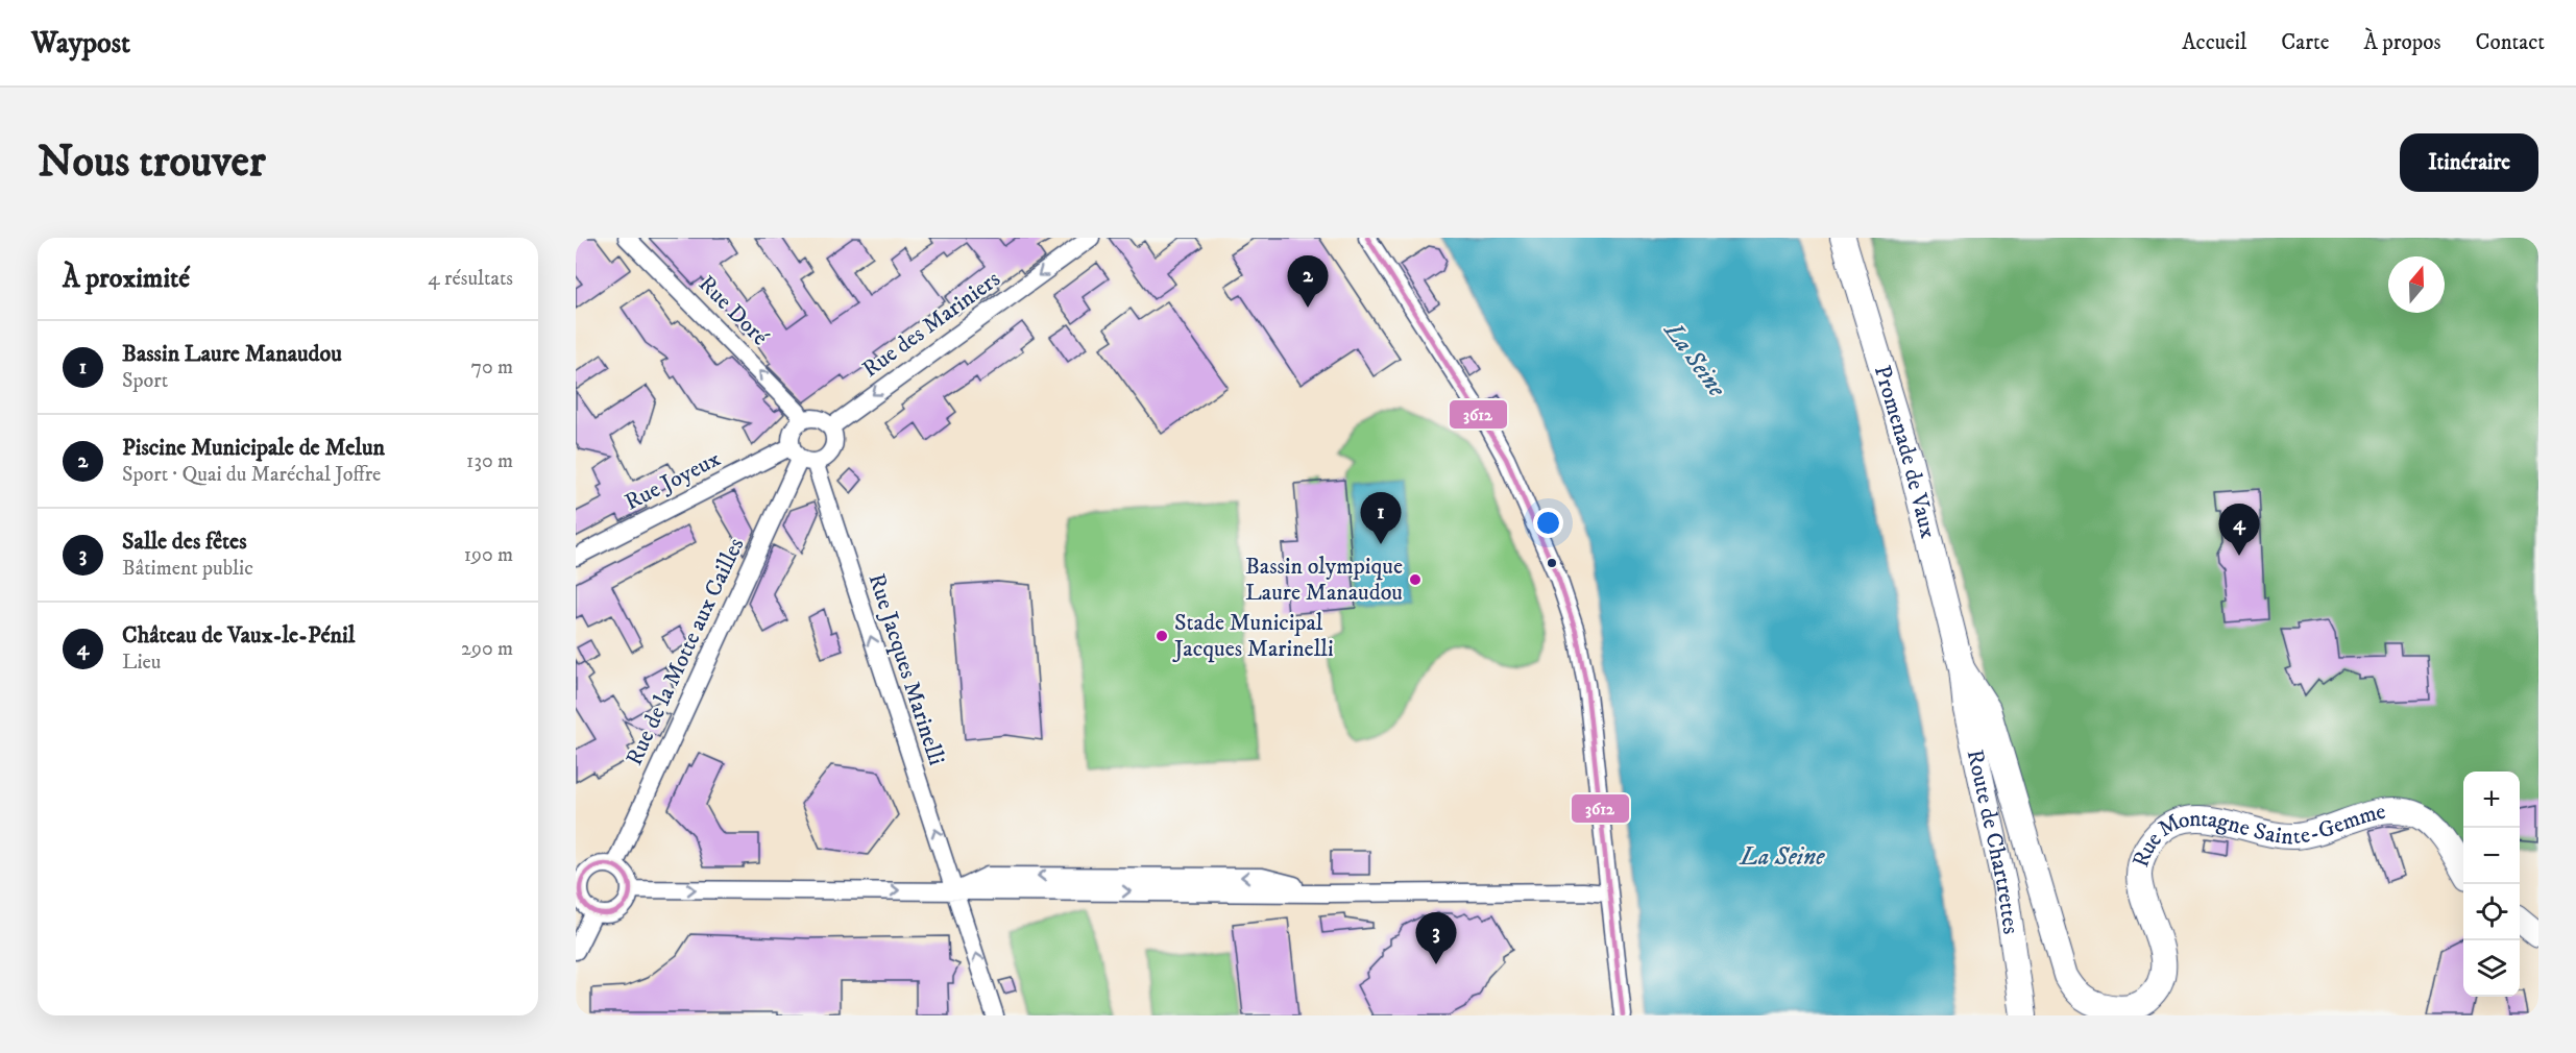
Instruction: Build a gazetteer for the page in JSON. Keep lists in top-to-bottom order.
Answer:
{
  "streets": {
    "street": [
      "Rue Doré",
      "Rue des Mariniers",
      "Promenade de Vaux",
      "Rue Joyeux",
      "Rue de la Motte aux Cailles",
      "Rue Jacques Marinelli",
      "Route de Chartrettes",
      "Rue Montagne Sainte-Gemme"
    ]
  },
  "crossings": [
    ["Rue Doré", "Rue des Mariniers"],
    ["Rue Doré", "Rue Joyeux"],
    ["Rue Doré", "Rue de la Motte aux Cailles"],
    ["Rue Doré", "Rue Jacques Marinelli"],
    ["Rue des Mariniers", "Rue Joyeux"],
    ["Rue des Mariniers", "Rue de la Motte aux Cailles"],
    ["Rue des Mariniers", "Rue Jacques Marinelli"],
    ["Promenade de Vaux", "Route de Chartrettes"],
    ["Promenade de Vaux", "Rue Montagne Sainte-Gemme"],
    ["Rue Joyeux", "Rue de la Motte aux Cailles"],
    ["Rue Joyeux", "Rue Jacques Marinelli"],
    ["Rue de la Motte aux Cailles", "Rue Jacques Marinelli"],
    ["Route de Chartrettes", "Rue Montagne Sainte-Gemme"]
  ],
  "one_way": ["Rue Doré", "Rue des Mariniers", "Rue Jacques Marinelli"],
  "water": ["La Seine"],
  "places": ["Bassin olympique Laure Manaudou", "Stade Municipal Jacques Marinelli"],
  "lines": ["transit line 3612"],
  "north": "top",
  "page": {
    "header": "Waypost",
    "nav": [
      "Accueil",
      "Carte",
      "À propos",
      "Contact"
    ],
    "buttons": "Itinéraire",
    "title": "Nous trouver",
    "heading": ["À proximité", "4 résultats"],
    "pins": [
      "2",
      "1",
      "4",
      "3"
    ],
    "list": [
      {
        "mark": "1",
        "name": "Bassin Laure Manaudou",
        "note": "Sport",
        "value": "70 m"
      },
      {
        "mark": "2",
        "name": "Piscine Municipale de Melun",
        "note": "Sport · Quai du Maréchal Joffre",
        "value": "130 m"
      },
      {
        "mark": "3",
        "name": "Salle des fêtes",
        "note": "Bâtiment public",
        "value": "190 m"
      },
      {
        "mark": "4",
        "name": "Château de Vaux-le-Pénil",
        "note": "Lieu",
        "value": "290 m"
      }
    ],
    "map_buttons": ["+", "−"]
  }
}
